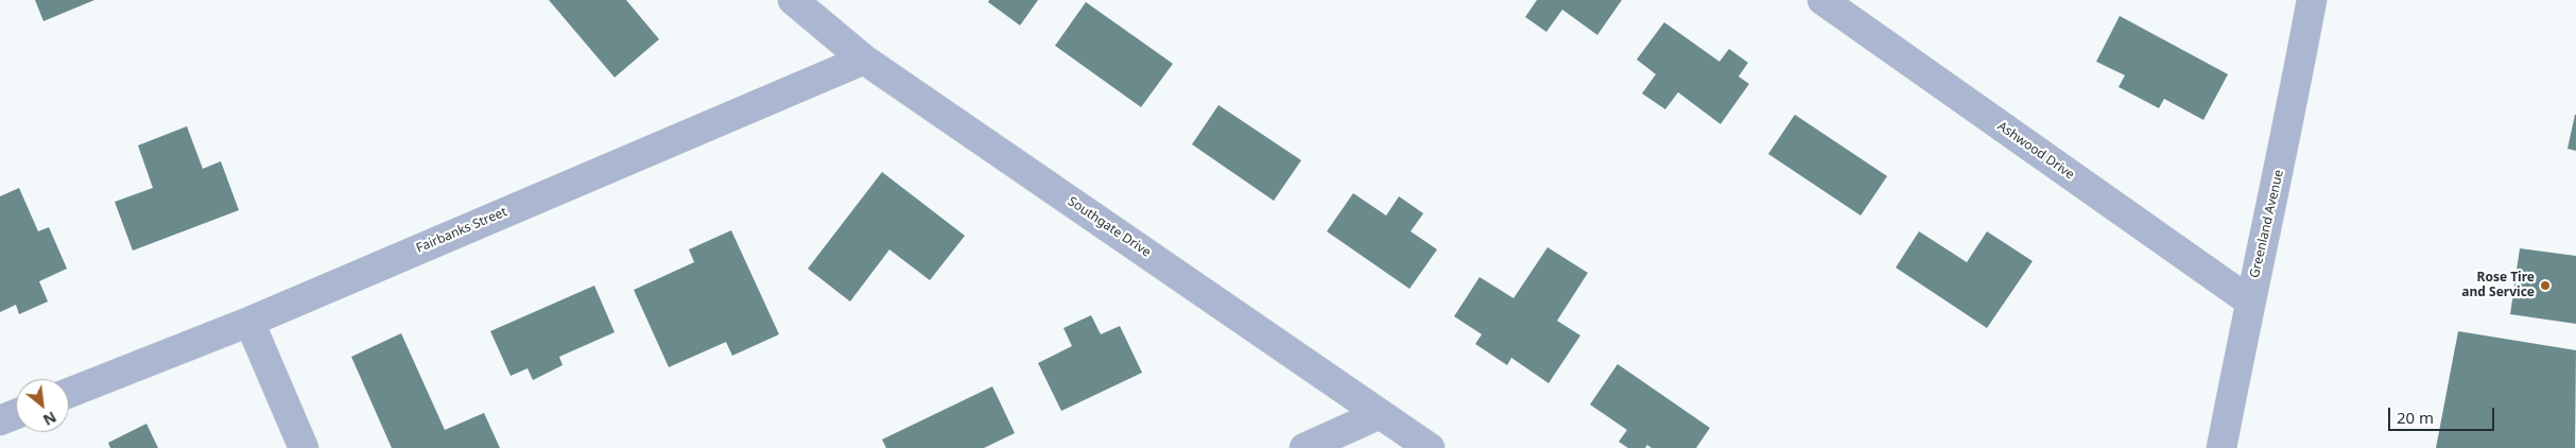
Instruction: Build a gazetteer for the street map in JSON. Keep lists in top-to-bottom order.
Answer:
{
  "streets": {
    "street": [
      "Ashwood Drive",
      "Greenland Avenue",
      "Southgate Drive",
      "Fairbanks Street"
    ]
  },
  "crossings": [
    ["Ashwood Drive", "Greenland Avenue"],
    ["Southgate Drive", "Fairbanks Street"]
  ],
  "places": ["Rose Tire and Service"],
  "scale_bar": "20 m",
  "north": "bottom right"
}
